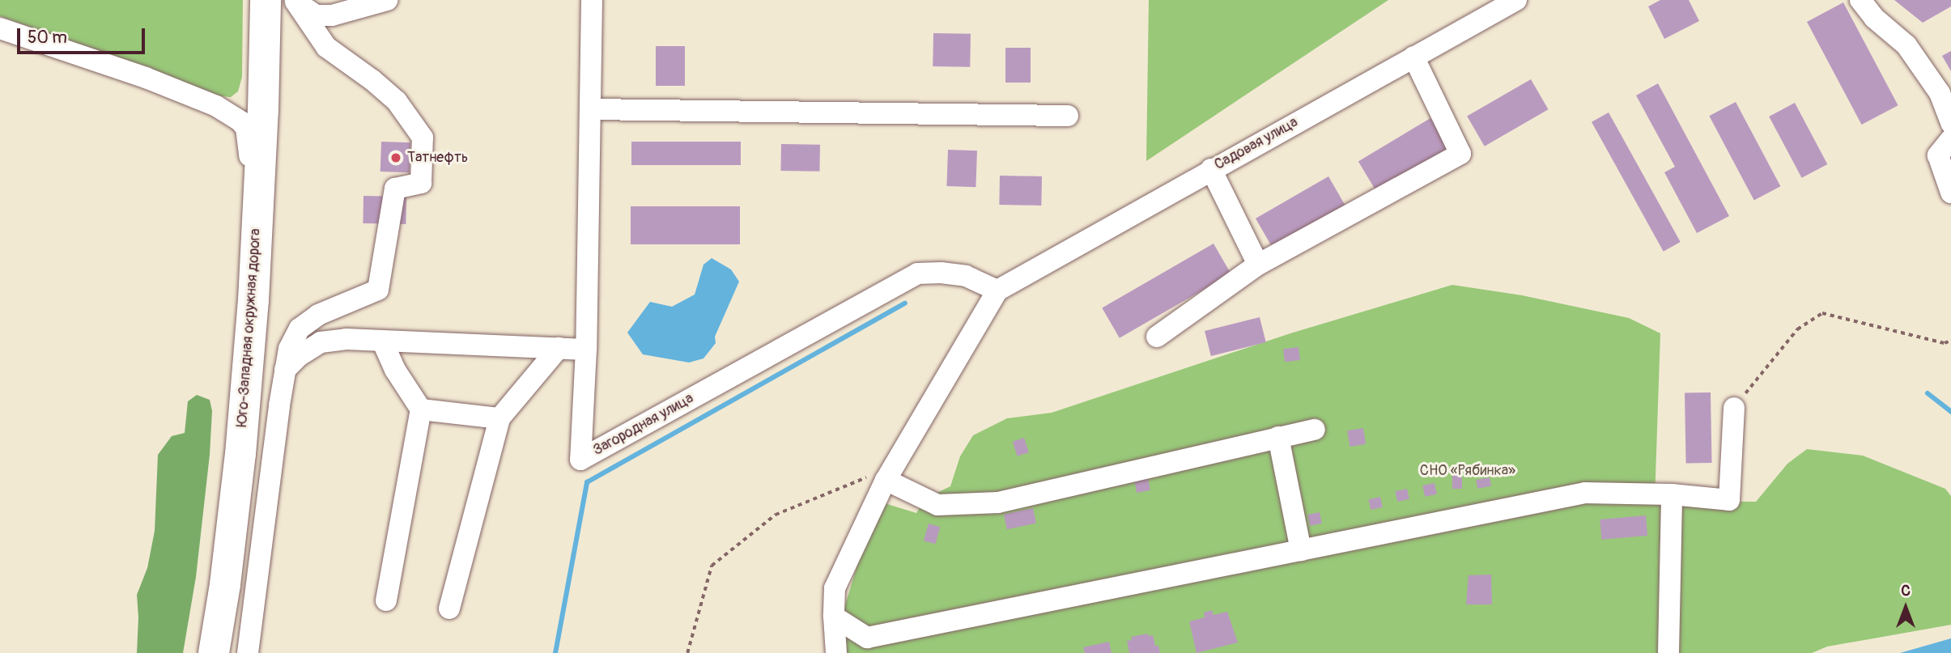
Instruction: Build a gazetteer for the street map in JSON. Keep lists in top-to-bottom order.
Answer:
{
  "streets": {
    "highway": ["Юго-Западная окружная дорога"],
    "street": ["Садовая улица", "Загородная улица"]
  },
  "crossings": [
    ["Садовая улица", "Загородная улица"]
  ],
  "parks": ["СНО «Рябинка»"],
  "places": ["Татнефть"],
  "scale_bar": "50 m",
  "north": "top"
}
